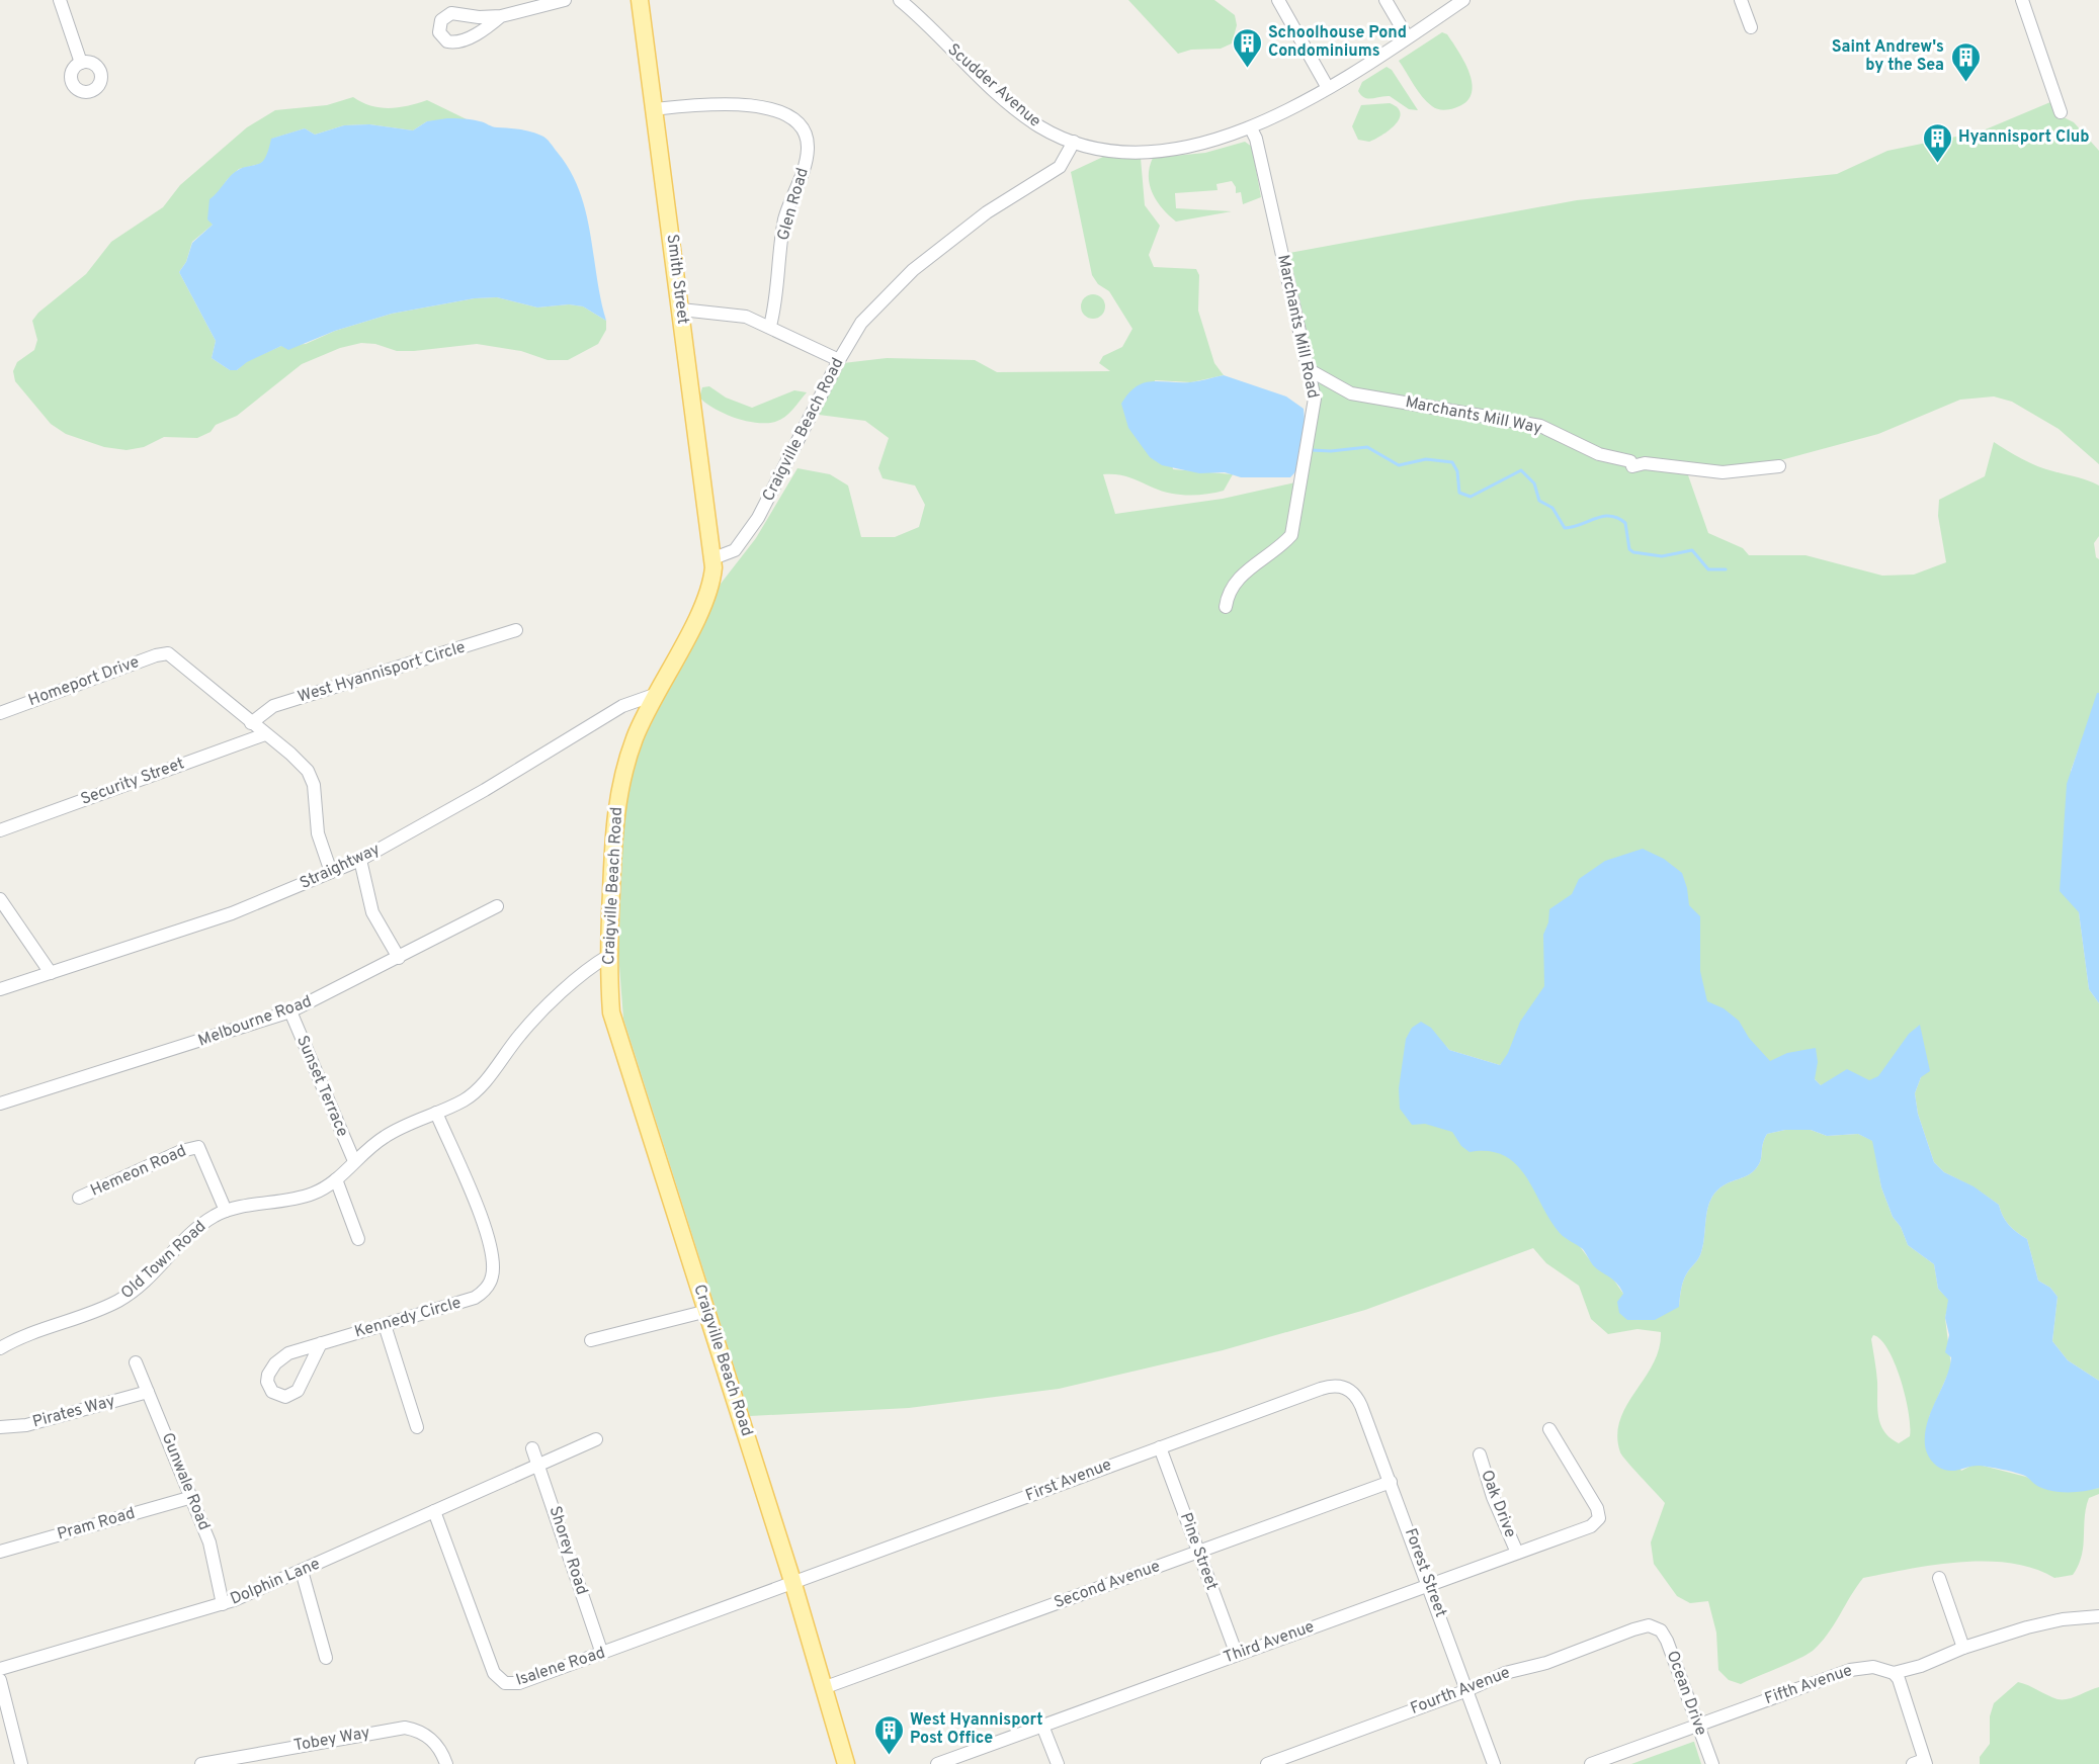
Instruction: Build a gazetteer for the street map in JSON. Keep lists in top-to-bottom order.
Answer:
{
  "streets": {
    "main road": ["Smith Street", "Craigville Beach Road"],
    "street": [
      "Scudder Avenue",
      "Glen Road",
      "Marchants Mill Road",
      "Marchants Mill Way",
      "West Hyannisport Circle",
      "Homeport Drive",
      "Security Street",
      "Straightway",
      "Melbourne Road",
      "Sunset Terrace",
      "Hemeon Road",
      "Old Town Road",
      "Kennedy Circle",
      "Pirates Way",
      "First Avenue",
      "Gunwale Road",
      "Oak Drive",
      "Pram Road",
      "Shorey Road",
      "Pine Street",
      "Forest Street",
      "Dolphin Lane",
      "Second Avenue",
      "Third Avenue",
      "Isalene Road",
      "Fifth Avenue",
      "Fourth Avenue",
      "Ocean Drive",
      "Tobey Way"
    ]
  },
  "crossings": [
    ["Scudder Avenue", "Marchants Mill Road"],
    ["Scudder Avenue", "Craigville Beach Road"],
    ["Glen Road", "Smith Street"],
    ["Smith Street", "Craigville Beach Road"],
    ["Marchants Mill Road", "Marchants Mill Way"],
    ["Craigville Beach Road", "Straightway"],
    ["Craigville Beach Road", "Old Town Road"],
    ["Craigville Beach Road", "First Avenue"],
    ["Craigville Beach Road", "Second Avenue"],
    ["Craigville Beach Road", "Isalene Road"],
    ["West Hyannisport Circle", "Homeport Drive"],
    ["Melbourne Road", "Sunset Terrace"],
    ["Sunset Terrace", "Old Town Road"],
    ["Hemeon Road", "Old Town Road"],
    ["Old Town Road", "Kennedy Circle"],
    ["Pirates Way", "Gunwale Road"],
    ["First Avenue", "Pine Street"],
    ["First Avenue", "Forest Street"],
    ["First Avenue", "Isalene Road"],
    ["Gunwale Road", "Pram Road"],
    ["Gunwale Road", "Dolphin Lane"],
    ["Oak Drive", "Third Avenue"],
    ["Shorey Road", "Dolphin Lane"],
    ["Shorey Road", "Isalene Road"],
    ["Pine Street", "Second Avenue"],
    ["Pine Street", "Third Avenue"],
    ["Forest Street", "Second Avenue"],
    ["Forest Street", "Third Avenue"],
    ["Forest Street", "Fourth Avenue"],
    ["Dolphin Lane", "Isalene Road"],
    ["Fifth Avenue", "Ocean Drive"],
    ["Fourth Avenue", "Ocean Drive"]
  ],
  "places": {
    "building": [
      "Schoolhouse Pond Condominiums",
      "Saint Andrew's by the Sea",
      "Hyannisport Club",
      "West Hyannisport Post Office"
    ]
  }
}
